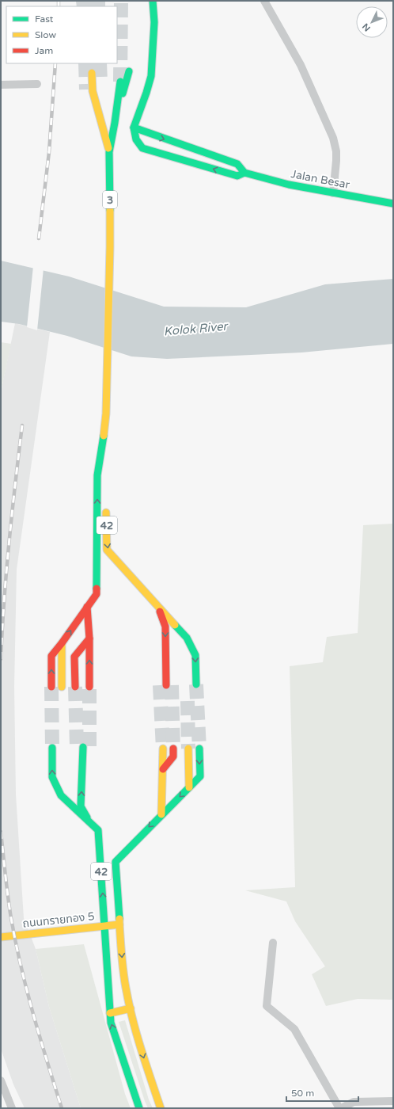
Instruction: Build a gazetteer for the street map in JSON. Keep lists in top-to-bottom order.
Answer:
{
  "streets": {
    "main road": [
      "Jalan Besar",
      "3",
      "42",
      "ถนนทรายทอง 5"
    ]
  },
  "crossings": [
    ["3", "42"],
    ["42", "ถนนทรายทอง 5"]
  ],
  "water": ["Kolok River"],
  "legend": ["Fast", "Slow", "Jam"],
  "scale_bar": "50 m",
  "north": "bottom left"
}
